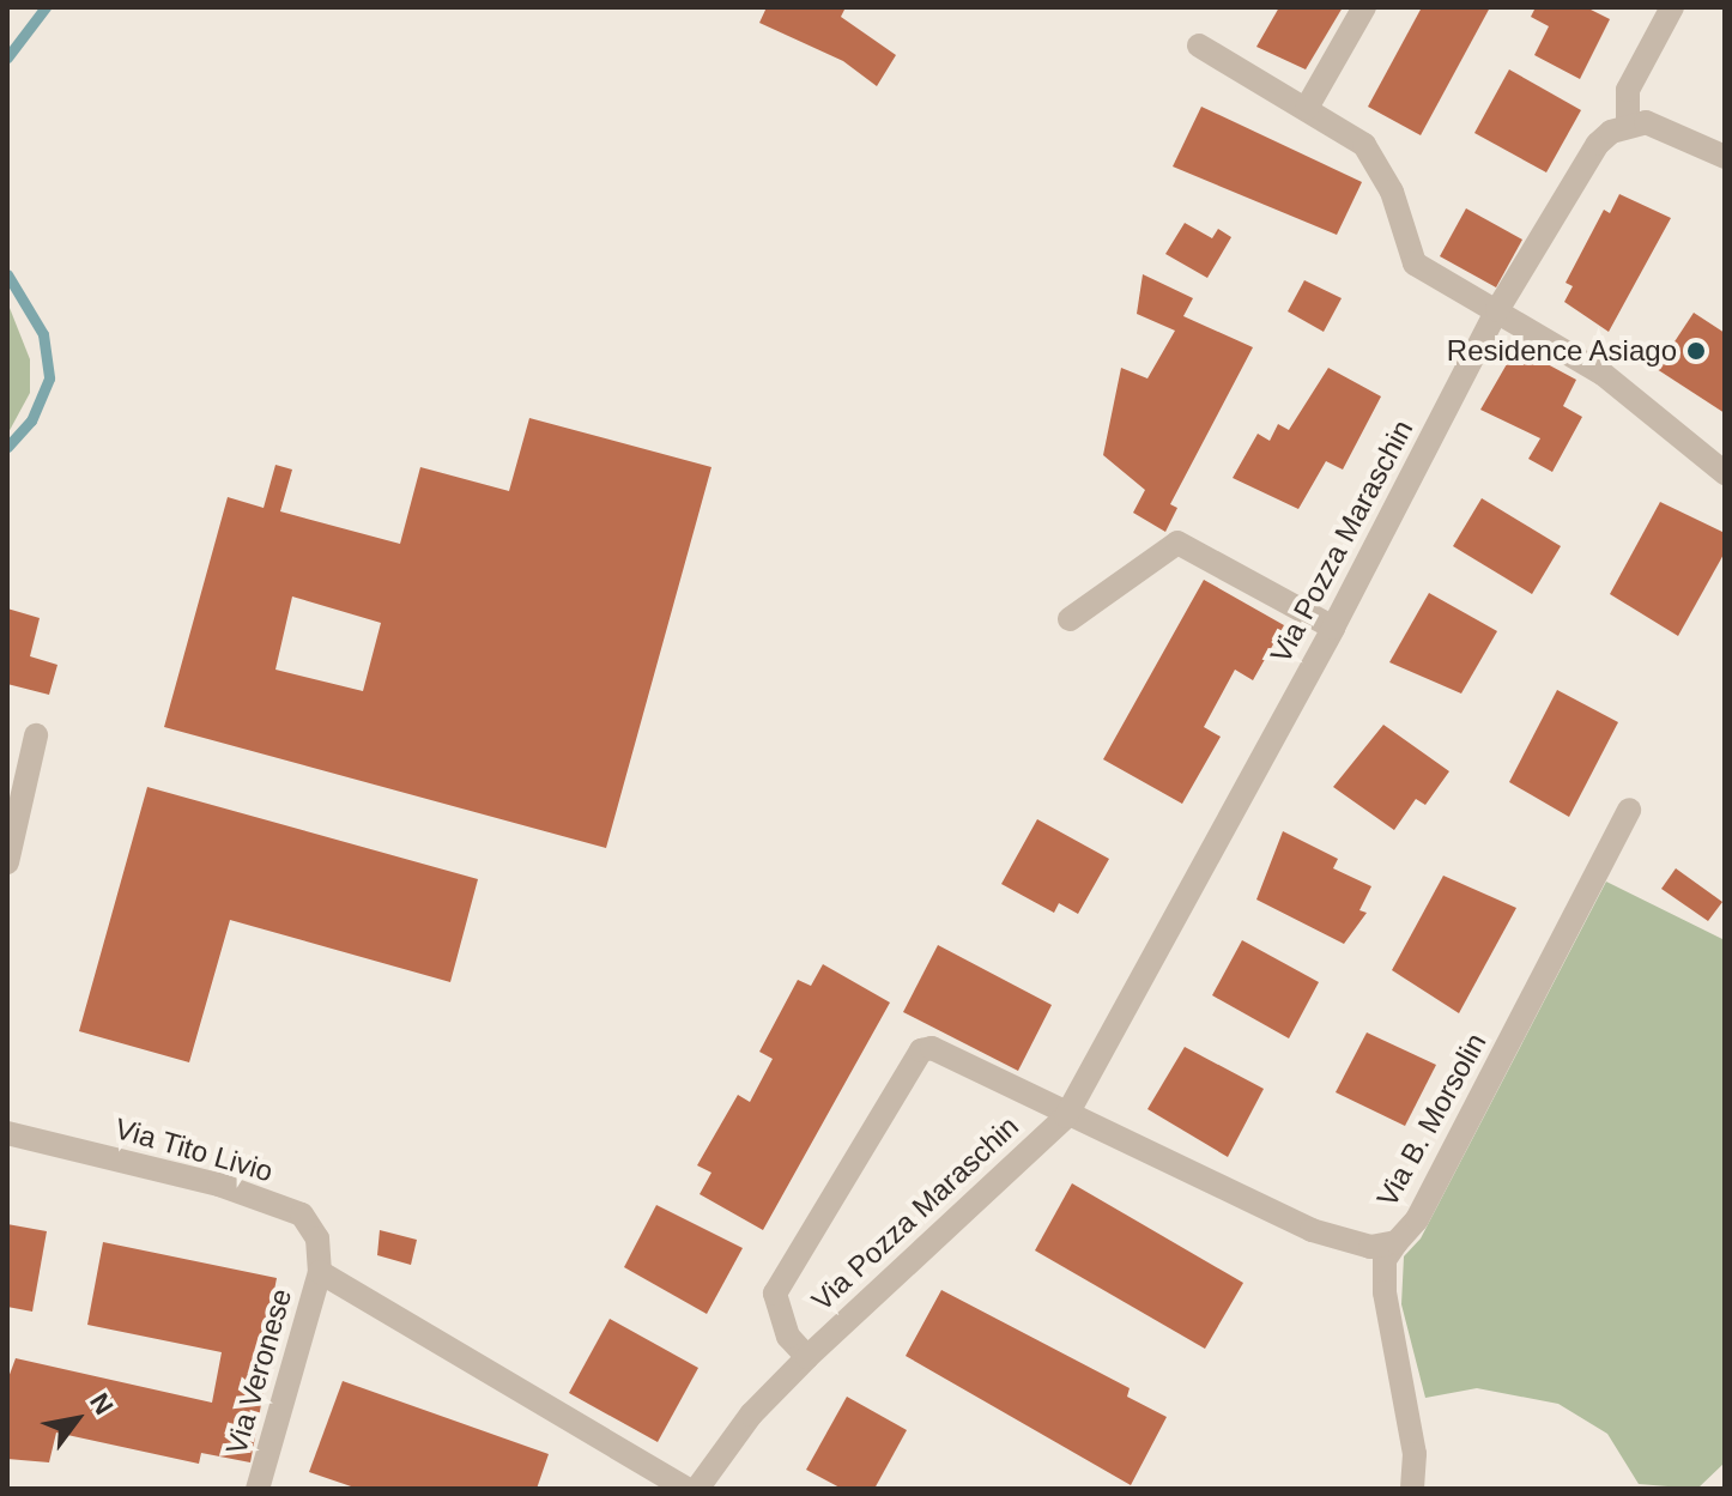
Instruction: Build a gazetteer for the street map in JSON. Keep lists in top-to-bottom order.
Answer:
{
  "streets": {
    "street": [
      "Via Pozza Maraschin",
      "Via B. Morsolin",
      "Via Tito Livio",
      "Via Veronese"
    ]
  },
  "crossings": [
    ["Via Pozza Maraschin", "Via B. Morsolin"],
    ["Via Tito Livio", "Via Veronese"]
  ],
  "places": ["Residence Asiago"],
  "north": "top right"
}
